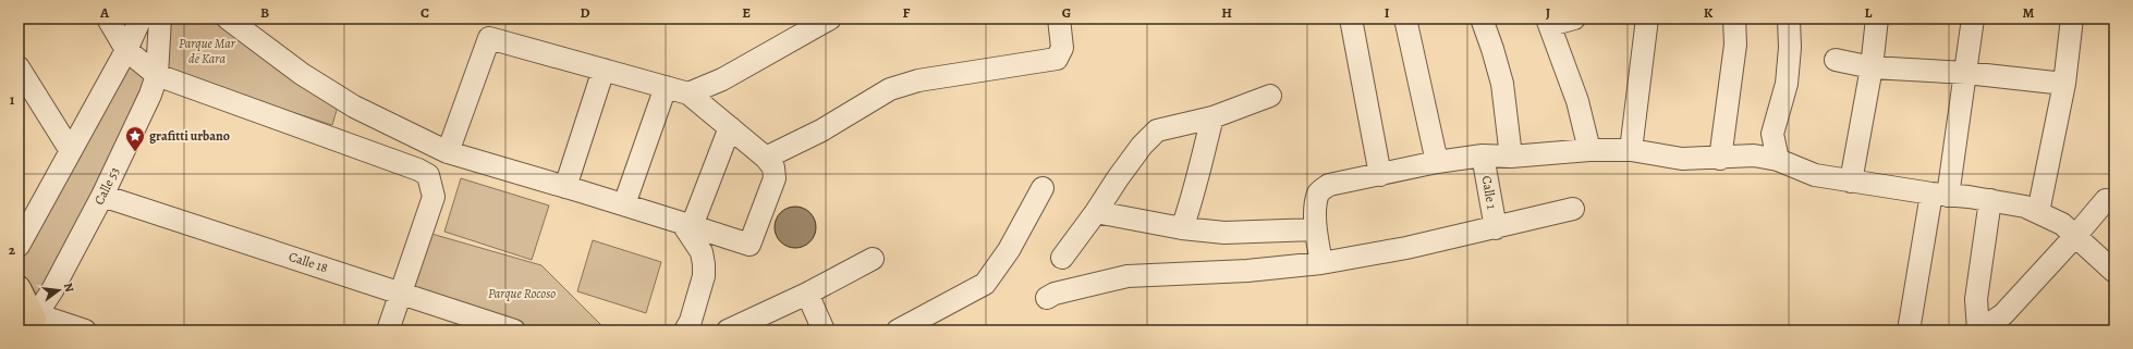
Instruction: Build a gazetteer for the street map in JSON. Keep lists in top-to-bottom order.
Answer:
{
  "streets": {
    "street": ["Calle 53", "Calle 1", "Calle 18"]
  },
  "crossings": [
    ["Calle 53", "Calle 18"]
  ],
  "parks": ["Parque Mar de Kara", "Parque Rocoso"],
  "places": {
    "place": ["grafitti urbano"]
  },
  "north": "right",
  "grid": {
    "columns": [
      "A",
      "B",
      "C",
      "D",
      "E",
      "F",
      "G",
      "H",
      "I",
      "J",
      "K",
      "L",
      "M"
    ],
    "rows": ["1", "2"]
  }
}
